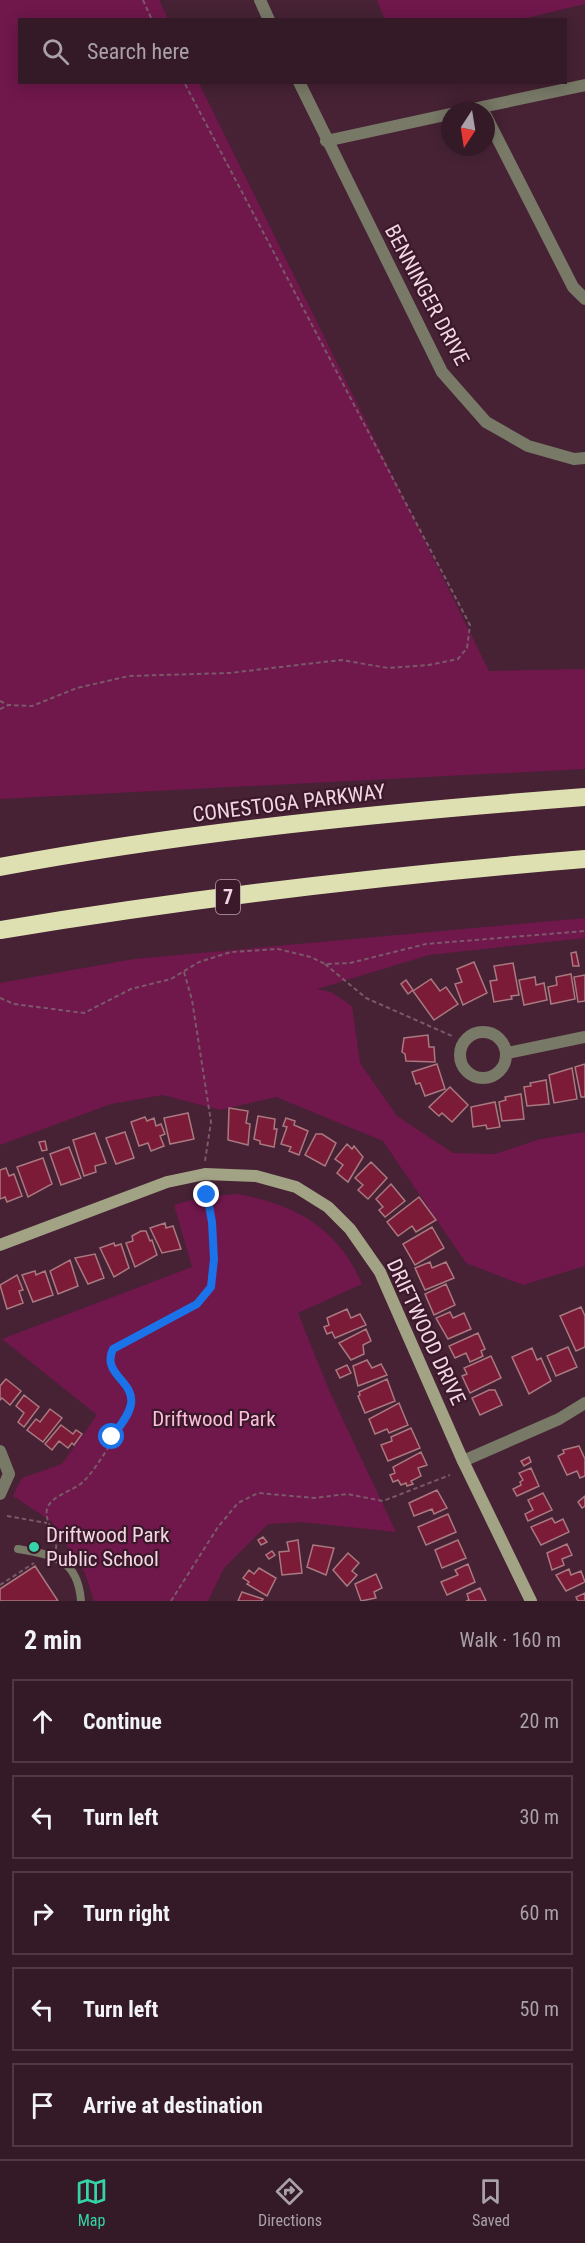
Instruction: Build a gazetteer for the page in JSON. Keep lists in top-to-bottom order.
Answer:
{
  "streets": {
    "highway": ["CONESTOGA PARKWAY", "7"],
    "street": ["BENNINGER DRIVE", "DRIFTWOOD DRIVE"]
  },
  "parks": ["Driftwood Park"],
  "places": ["Driftwood Park Public School"],
  "north": "bottom",
  "page": {
    "search": "Search here",
    "heading": ["2 min", "Walk · 160 m"],
    "list": [
      ["Continue", "20 m"],
      ["Turn left", "30 m"],
      ["Turn right", "60 m"],
      ["Turn left", "50 m"],
      "Arrive at destination"
    ],
    "nav": ["Map", "Directions", "Saved"]
  }
}
